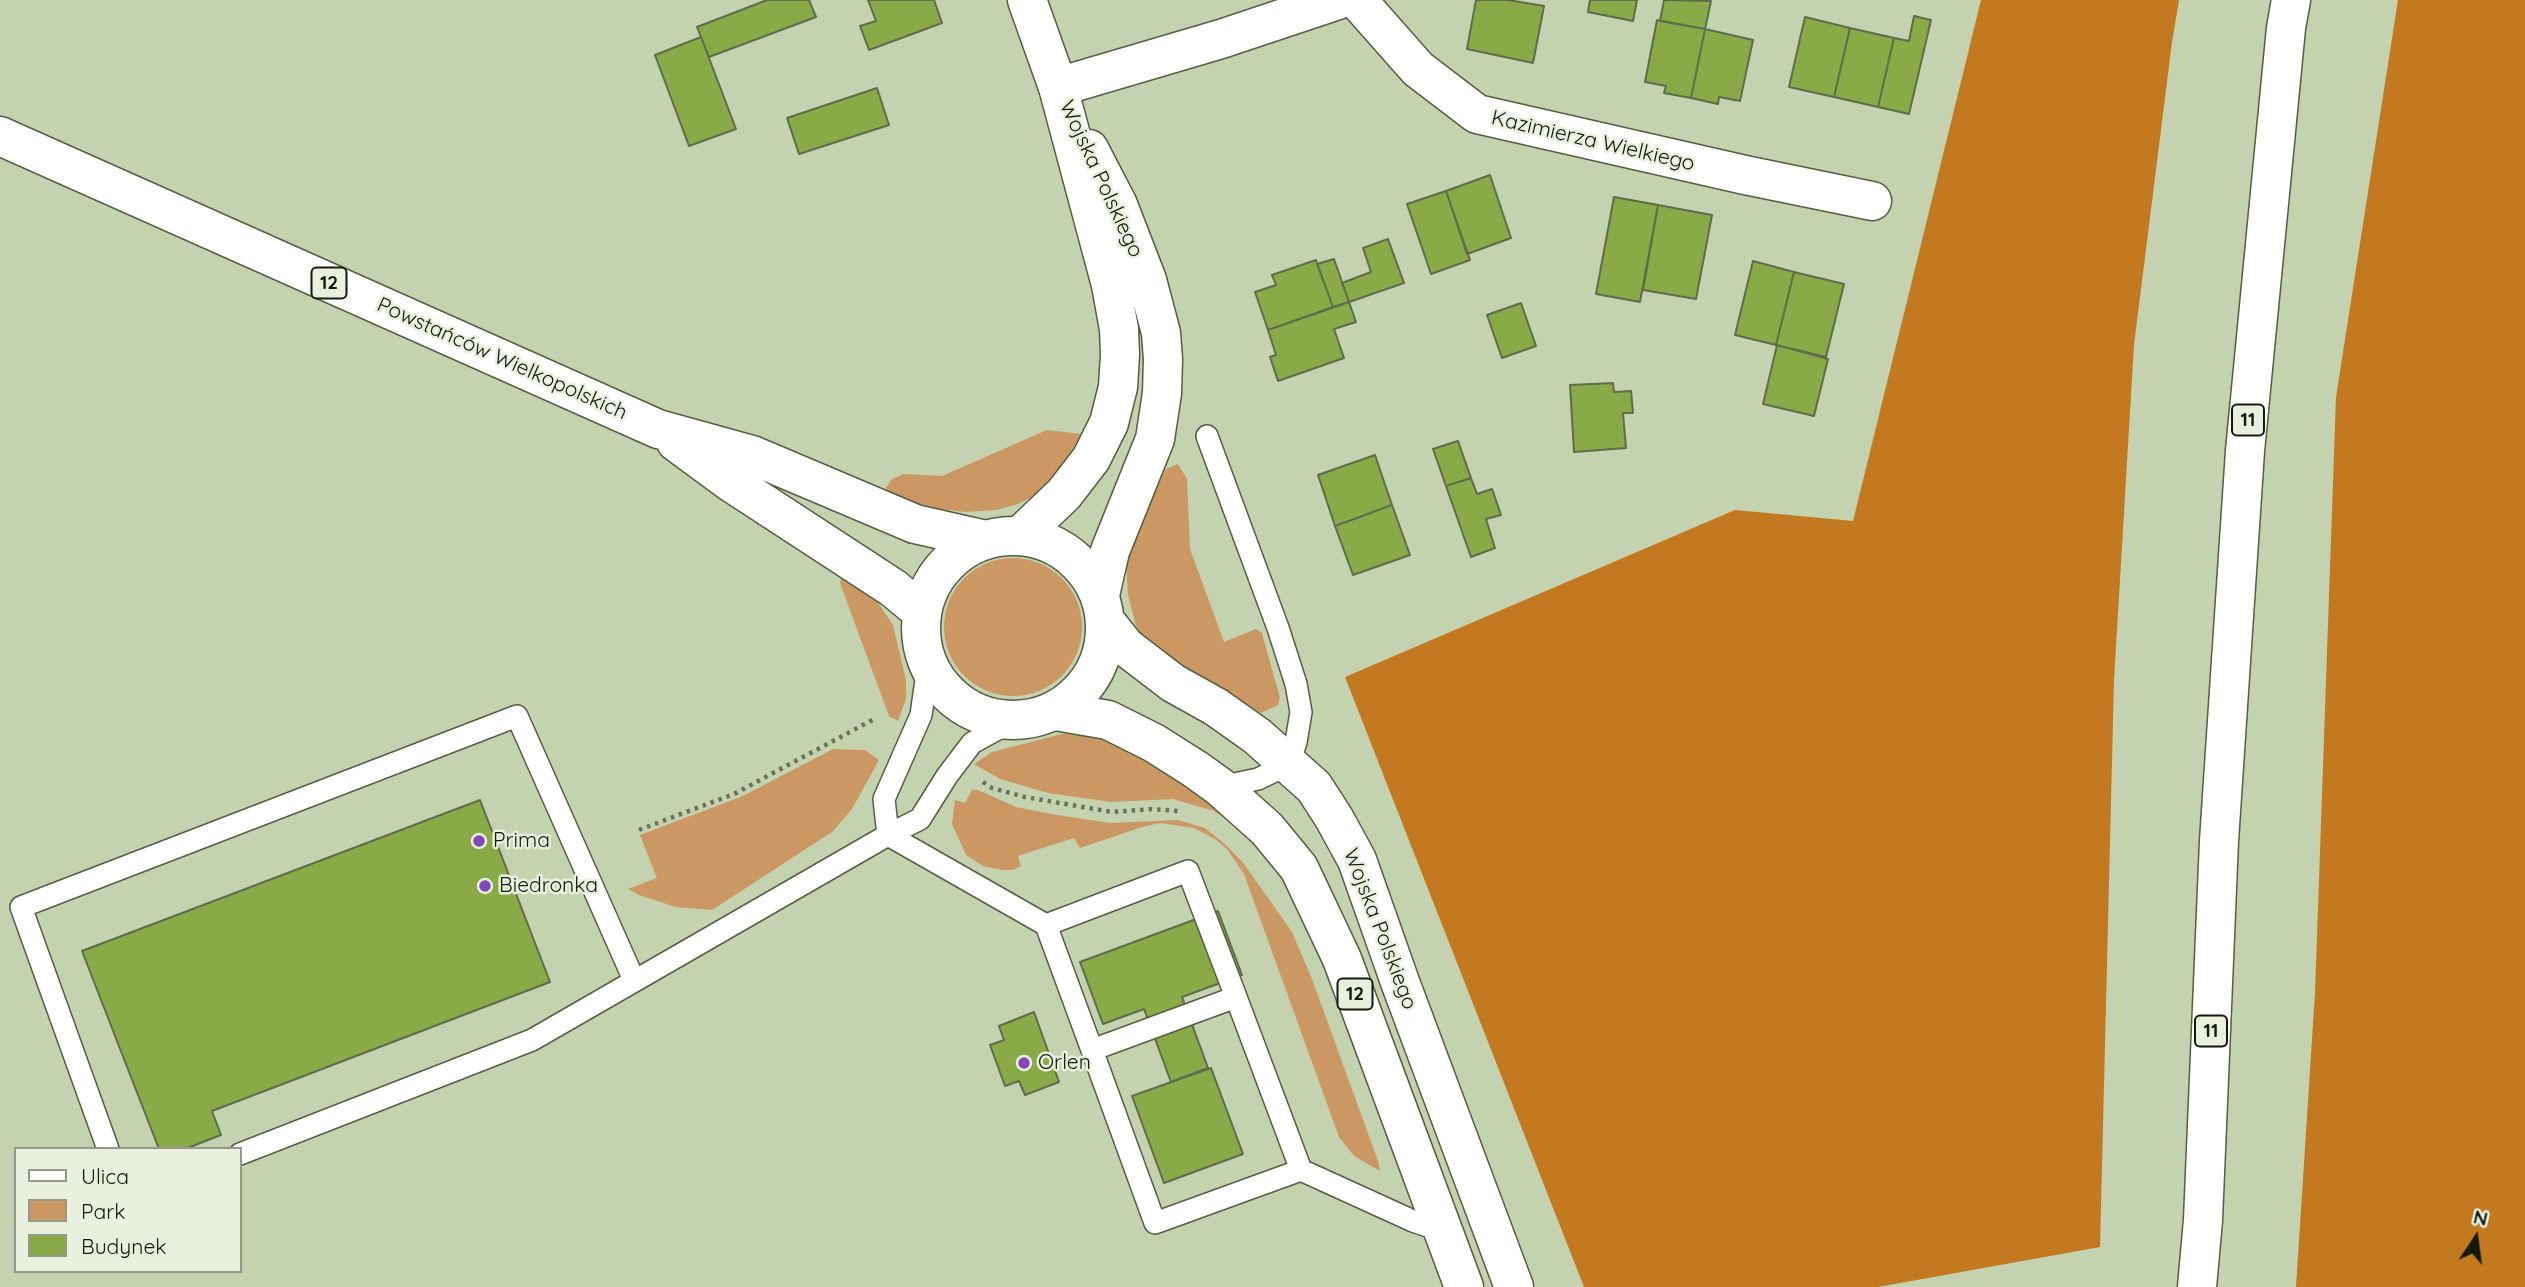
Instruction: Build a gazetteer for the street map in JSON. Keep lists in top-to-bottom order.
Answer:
{
  "streets": {
    "main road": [
      "Kazimierza Wielkiego",
      "Wojska Polskiego",
      "12",
      "Powstańców Wielkopolskich",
      "11"
    ]
  },
  "crossings": [
    ["Wojska Polskiego", "12"],
    ["Wojska Polskiego", "Powstańców Wielkopolskich"],
    ["12", "Powstańców Wielkopolskich"]
  ],
  "places": ["Prima", "Biedronka", "Orlen"],
  "legend": ["Ulica", "Park", "Budynek"],
  "north": "top"
}
